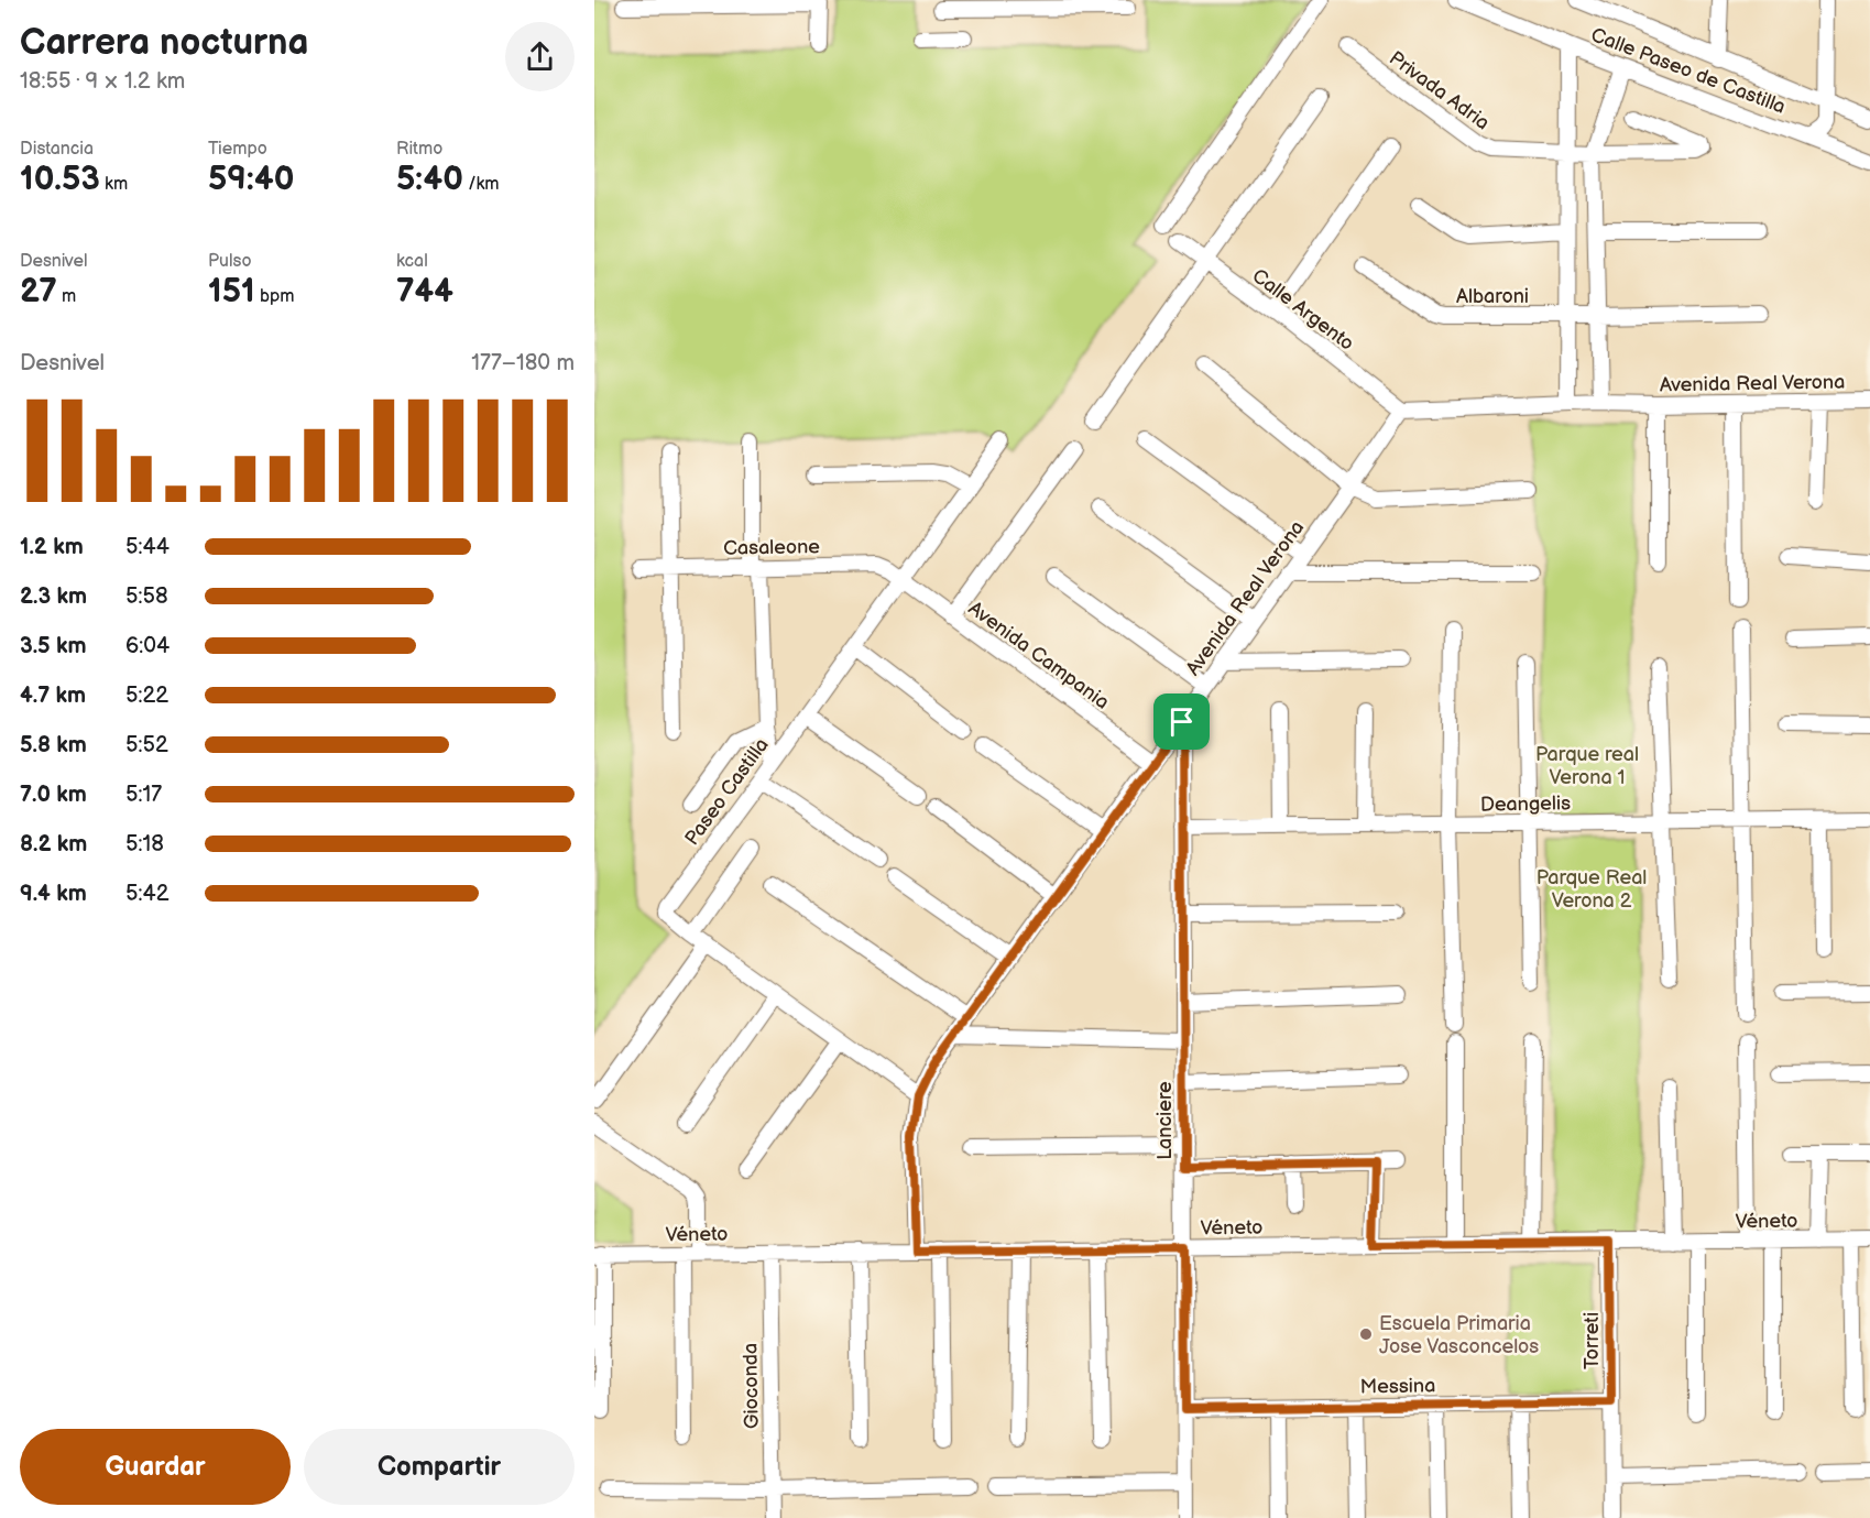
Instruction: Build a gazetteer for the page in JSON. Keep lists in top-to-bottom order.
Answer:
{
  "streets": {
    "street": [
      "Calle Paseo de Castilla",
      "Privada Adria",
      "Albaroni",
      "Calle Argento",
      "Avenida Real Verona",
      "Casaleone",
      "Avenida Campania",
      "Paseo Castilla",
      "Deangelis",
      "Lanciere",
      "Véneto",
      "Torreti",
      "Gioconda",
      "Messina"
    ]
  },
  "crossings": [
    ["Calle Argento", "Avenida Real Verona"],
    ["Avenida Real Verona", "Avenida Campania"],
    ["Avenida Real Verona", "Paseo Castilla"],
    ["Avenida Real Verona", "Lanciere"],
    ["Avenida Real Verona", "Véneto"],
    ["Casaleone", "Avenida Campania"],
    ["Casaleone", "Paseo Castilla"],
    ["Avenida Campania", "Paseo Castilla"],
    ["Deangelis", "Lanciere"],
    ["Lanciere", "Véneto"],
    ["Lanciere", "Messina"],
    ["Véneto", "Torreti"],
    ["Véneto", "Gioconda"],
    ["Torreti", "Messina"]
  ],
  "parks": ["Parque real Verona 1", "Parque Real Verona 2"],
  "places": ["Escuela Primaria Jose Vasconcelos"],
  "page": {
    "heading": ["Carrera nocturna", "18:55 · 9 × 1.2 km"],
    "stats": [
      ["Distancia", "10.53 km"],
      ["Tiempo", "59:40"],
      ["Ritmo", "5:40 /km"],
      ["Desnivel", "27 m"],
      ["Pulso", "151 bpm"],
      ["kcal", "744"]
    ],
    "chart": ["Desnivel", "177–180 m"],
    "list": [
      {
        "name": "1.2 km",
        "note": "5:44"
      },
      {
        "name": "2.3 km",
        "note": "5:58"
      },
      {
        "name": "3.5 km",
        "note": "6:04"
      },
      {
        "name": "4.7 km",
        "note": "5:22"
      },
      {
        "name": "5.8 km",
        "note": "5:52"
      },
      {
        "name": "7.0 km",
        "note": "5:17"
      },
      {
        "name": "8.2 km",
        "note": "5:18"
      },
      {
        "name": "9.4 km",
        "note": "5:42"
      }
    ],
    "buttons": ["Guardar", "Compartir"]
  }
}
